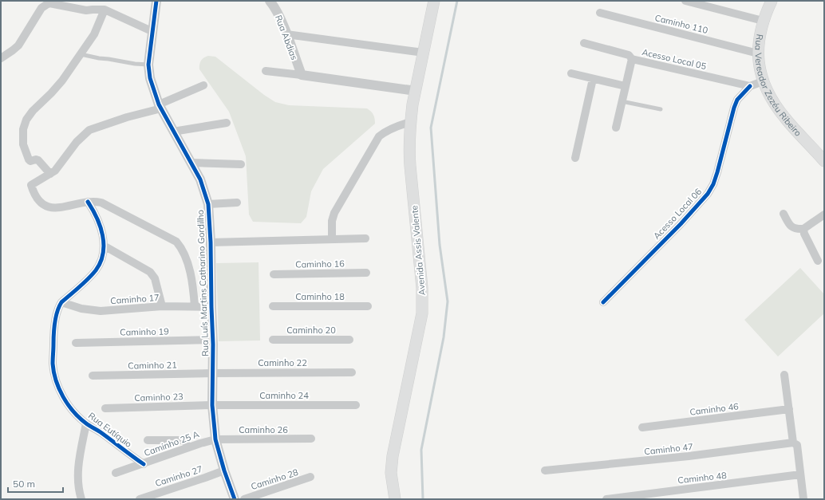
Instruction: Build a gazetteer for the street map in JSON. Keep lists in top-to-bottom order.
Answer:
{
  "streets": {
    "main road": ["Rua Vereador Zezéu Ribeiro", "Avenida Assis Valente"],
    "street": [
      "Caminho 110",
      "Rua Abdias",
      "Acesso Local 05",
      "Acesso Local 06",
      "Caminho 16",
      "Rua Luís Martins Catharino Gordilho",
      "Caminho 18",
      "Caminho 17",
      "Caminho 20",
      "Caminho 19",
      "Caminho 22",
      "Caminho 21",
      "Caminho 24",
      "Caminho 23",
      "Caminho 46",
      "Rua Eutíquio",
      "Caminho 26",
      "Caminho 25 A",
      "Caminho 47",
      "Caminho 27",
      "Caminho 48",
      "Caminho 28"
    ]
  },
  "crossings": [
    ["Caminho 110", "Rua Vereador Zezéu Ribeiro"],
    ["Acesso Local 05", "Acesso Local 06"],
    ["Rua Luís Martins Catharino Gordilho", "Caminho 17"],
    ["Rua Luís Martins Catharino Gordilho", "Caminho 19"],
    ["Rua Luís Martins Catharino Gordilho", "Caminho 22"],
    ["Rua Luís Martins Catharino Gordilho", "Caminho 21"],
    ["Rua Luís Martins Catharino Gordilho", "Caminho 24"],
    ["Rua Luís Martins Catharino Gordilho", "Caminho 23"],
    ["Rua Luís Martins Catharino Gordilho", "Caminho 26"],
    ["Rua Luís Martins Catharino Gordilho", "Caminho 25 A"],
    ["Rua Luís Martins Catharino Gordilho", "Caminho 27"],
    ["Caminho 17", "Rua Eutíquio"],
    ["Caminho 22", "Caminho 21"],
    ["Caminho 24", "Caminho 23"],
    ["Rua Eutíquio", "Caminho 25 A"],
    ["Caminho 26", "Caminho 25 A"]
  ],
  "scale_bar": "50 m"
}
